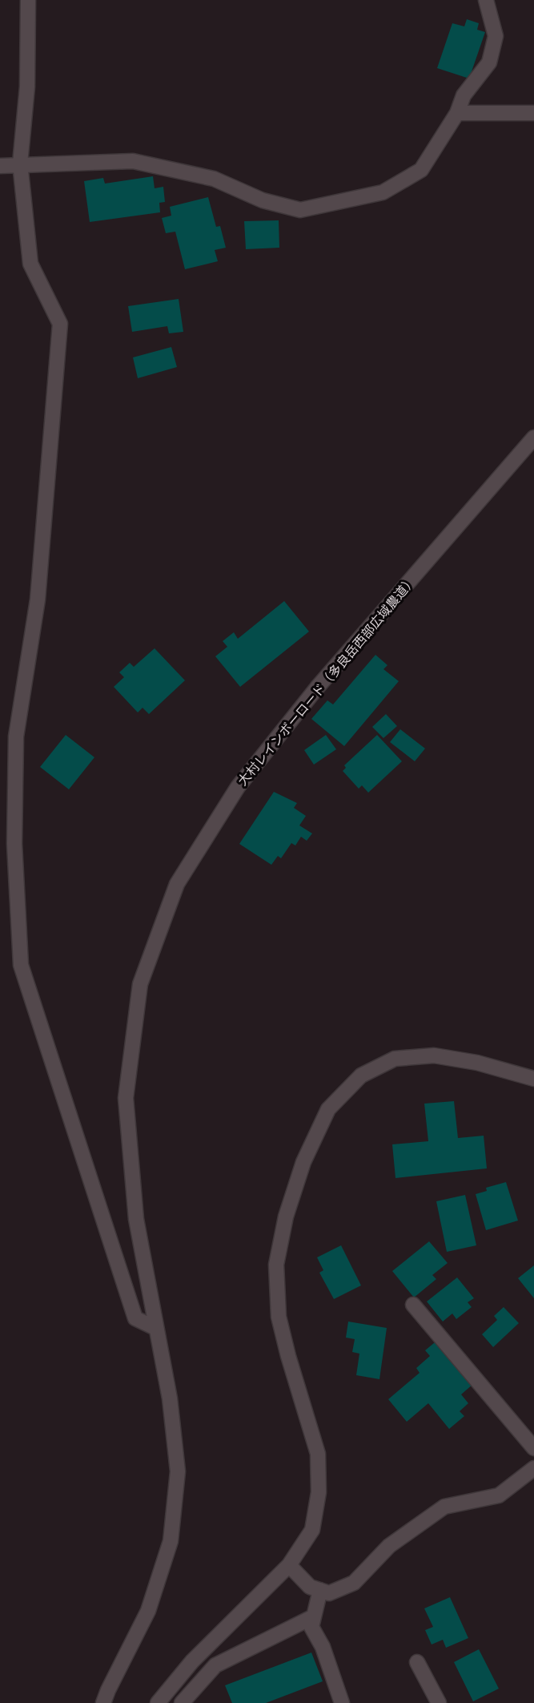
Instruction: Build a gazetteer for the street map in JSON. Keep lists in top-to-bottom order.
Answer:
{
  "streets": {
    "street": ["大村レインボーロード（多良岳西部広域農道）"]
  }
}
